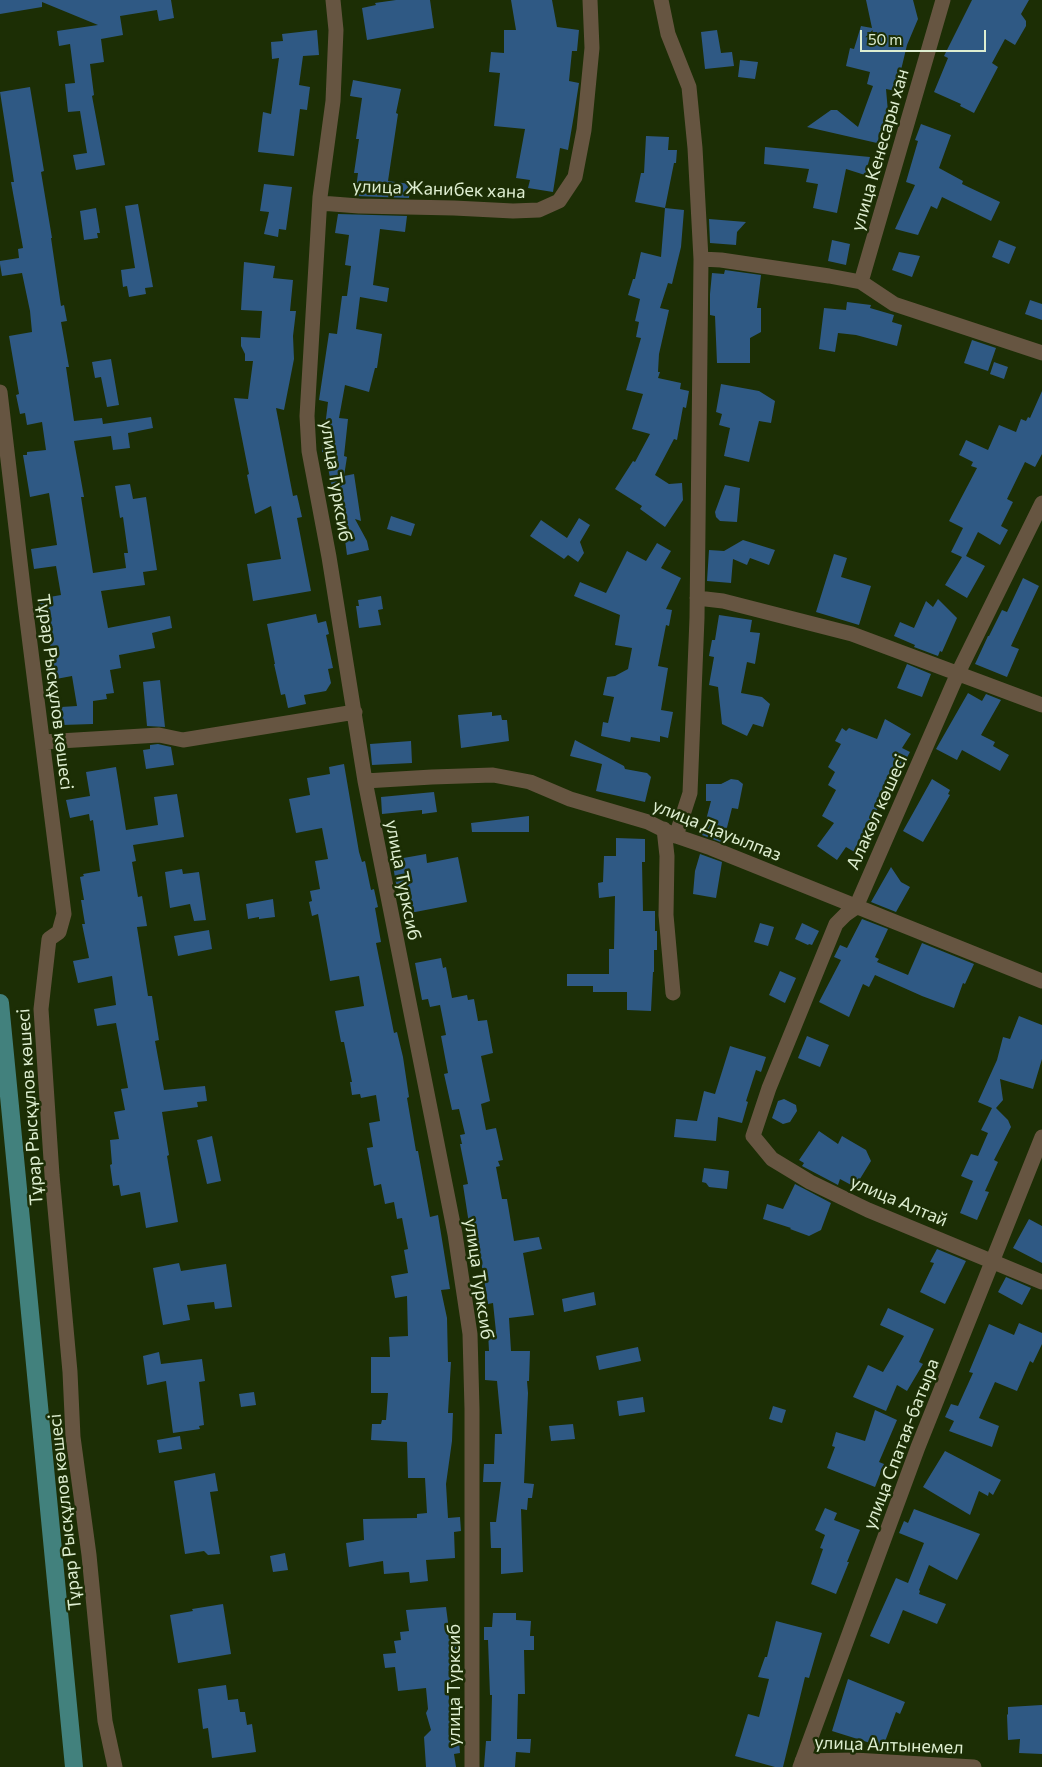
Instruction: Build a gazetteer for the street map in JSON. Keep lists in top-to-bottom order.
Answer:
{
  "streets": {
    "street": [
      "улица Кенесары хан",
      "улица Жанибек хана",
      "улица Турксиб",
      "Тұрар Рысқұлов көшесі",
      "Алакөл көшесі",
      "улица Дауылпаз",
      "улица Алтай",
      "улица Спатая-батыра",
      "улица Алтынемел"
    ]
  },
  "crossings": [
    ["улица Жанибек хана", "улица Турксиб"],
    ["улица Турксиб", "улица Дауылпаз"],
    ["Алакөл көшесі", "улица Дауылпаз"],
    ["Алакөл көшесі", "улица Алтай"],
    ["улица Алтай", "улица Спатая-батыра"],
    ["улица Спатая-батыра", "улица Алтынемел"]
  ],
  "scale_bar": "50 m"
}
